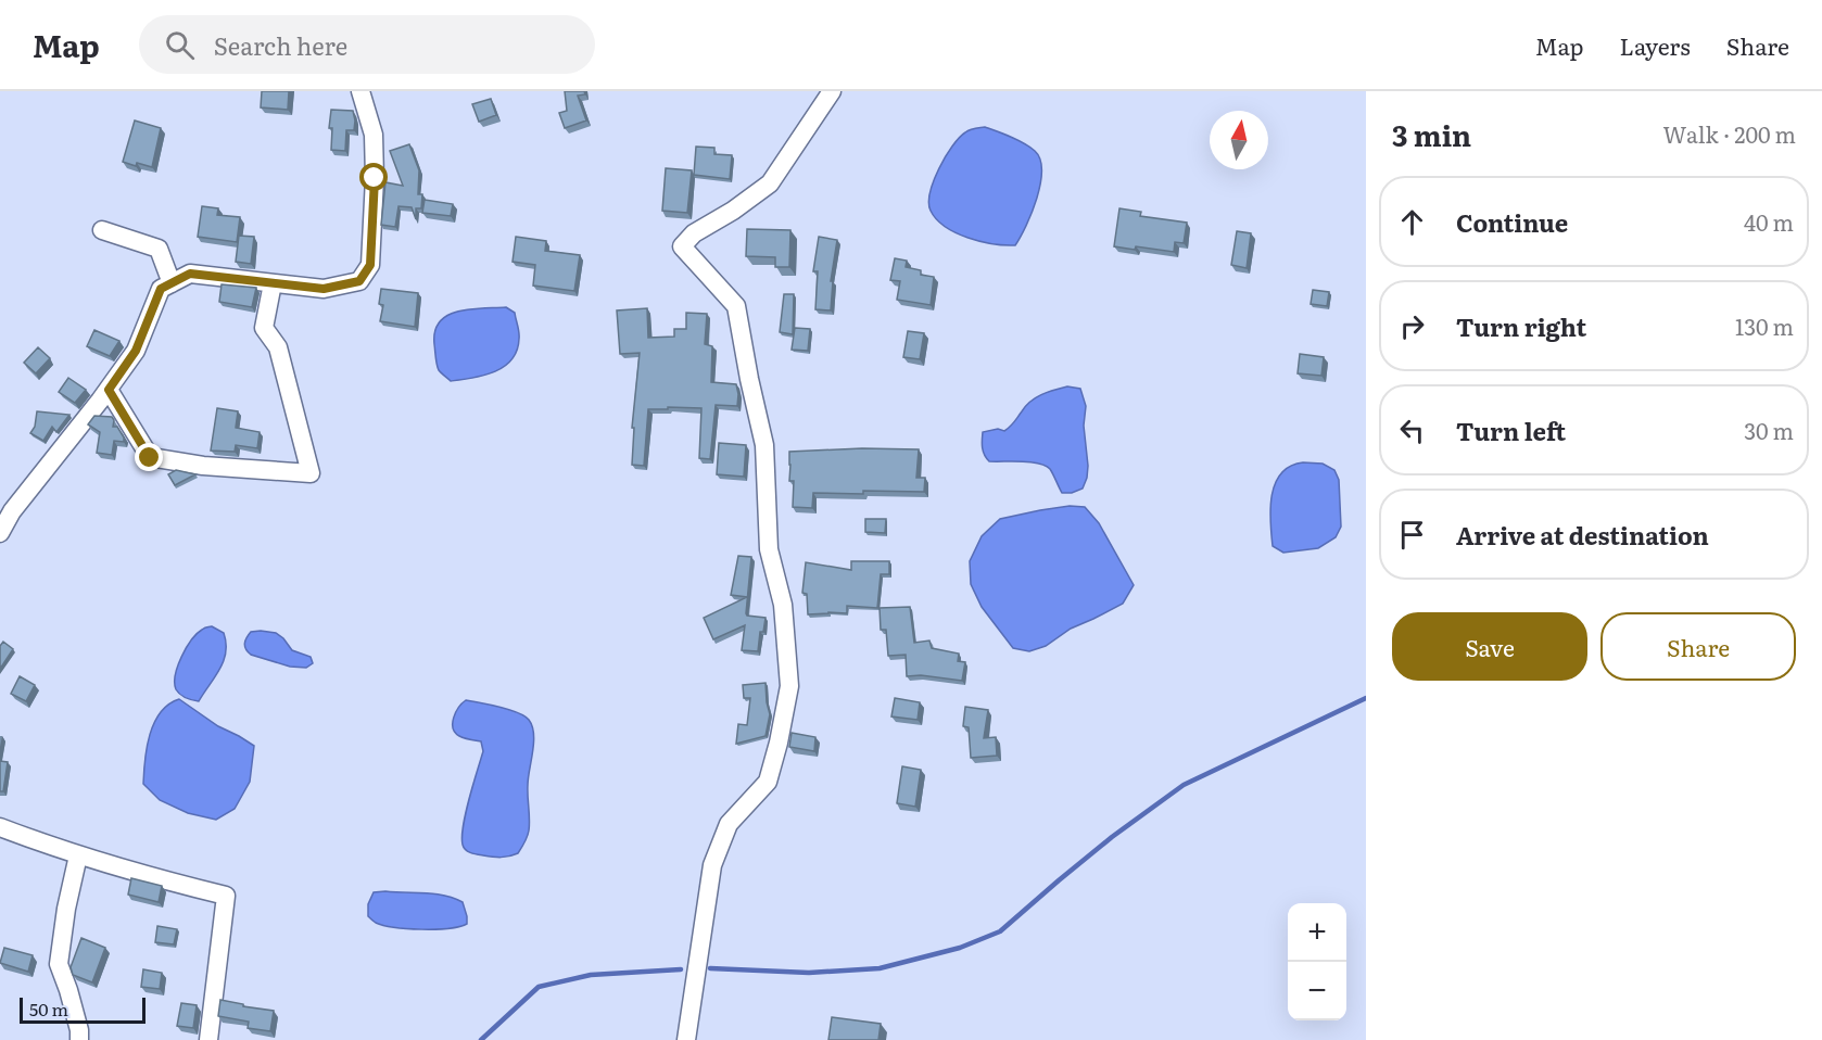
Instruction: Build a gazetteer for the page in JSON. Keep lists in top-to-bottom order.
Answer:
{
  "scale_bar": "50 m",
  "north": "top",
  "page": {
    "header": "Map",
    "search": "Search here",
    "nav": ["Map", "Layers", "Share"],
    "heading": ["3 min", "Walk · 200 m"],
    "list": [
      ["Continue", "40 m"],
      ["Turn right", "130 m"],
      ["Turn left", "30 m"],
      "Arrive at destination"
    ],
    "buttons": ["Save", "Share"],
    "map_buttons": ["+", "−"],
    "scale": "50 m"
  }
}
